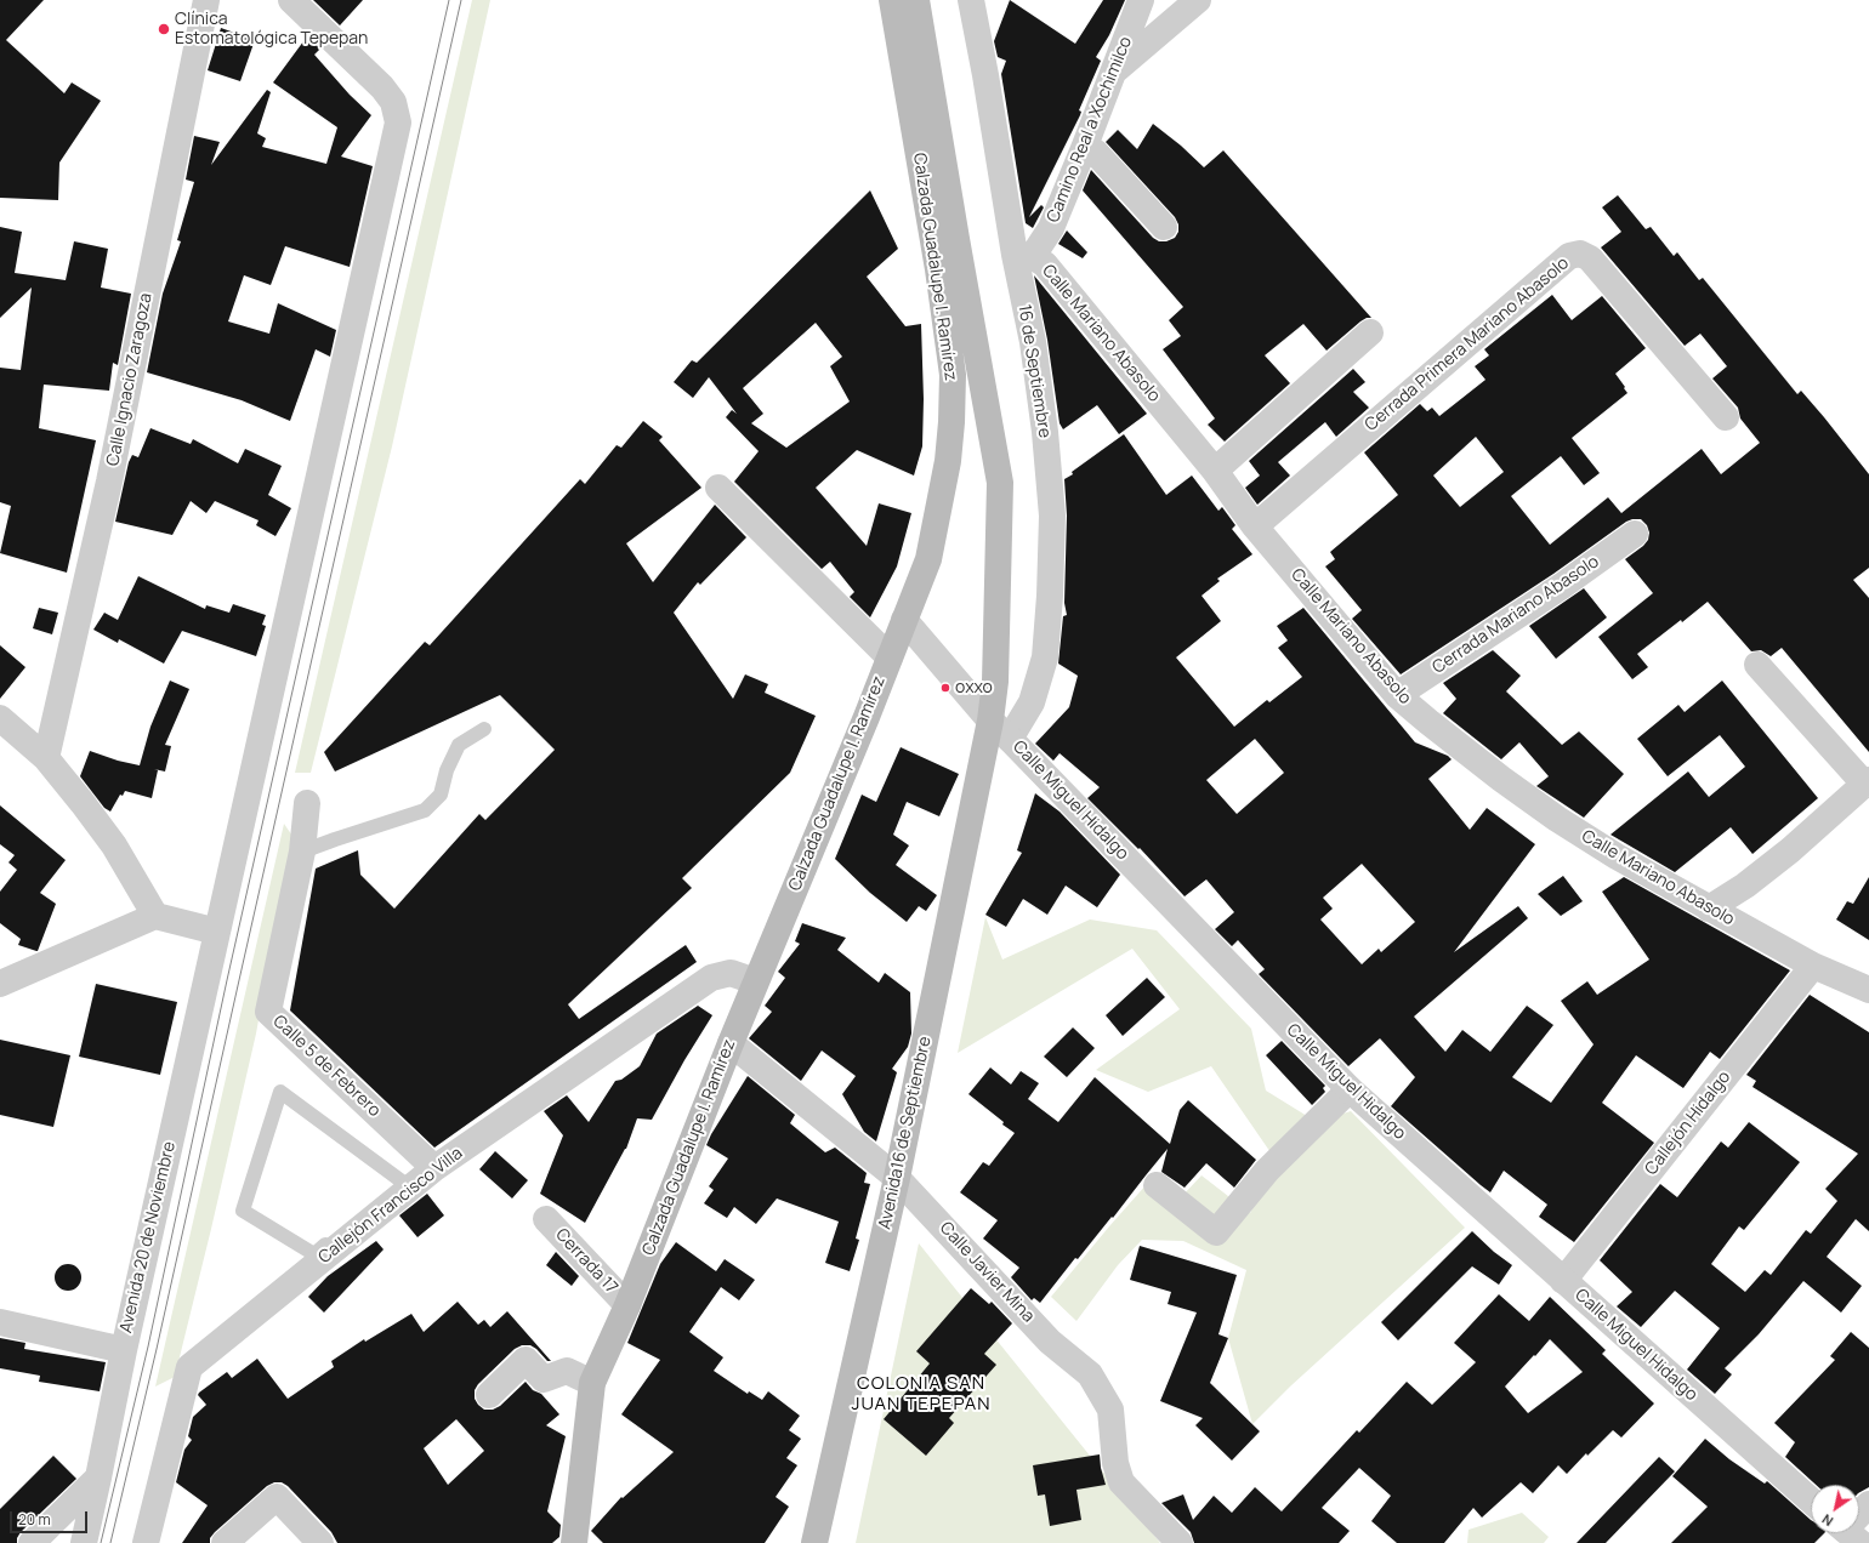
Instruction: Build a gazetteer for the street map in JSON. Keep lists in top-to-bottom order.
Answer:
{
  "streets": {
    "main road": ["Calzada Guadalupe I. Ramírez", "Avenida16 de Septiembre"],
    "street": [
      "Camino Real a Xochimilco",
      "Calle Mariano Abasolo",
      "Cerrada Primera Mariano Abasolo",
      "16 de Septiembre",
      "Calle Ignacio Zaragoza",
      "Cerrada Mariano Abasolo",
      "Calle Miguel Hidalgo",
      "Calle 5 de Febrero",
      "Callejón Hidalgo",
      "Callejón Francisco Villa",
      "Avenida 20 de Noviembre",
      "Cerrada 17",
      "Calle Javier Mina"
    ]
  },
  "crossings": [
    ["Camino Real a Xochimilco", "Calle Mariano Abasolo"],
    ["Camino Real a Xochimilco", "16 de Septiembre"],
    ["Calzada Guadalupe I. Ramírez", "Calle Miguel Hidalgo"],
    ["Calzada Guadalupe I. Ramírez", "Avenida16 de Septiembre"],
    ["Calzada Guadalupe I. Ramírez", "Callejón Francisco Villa"],
    ["Calzada Guadalupe I. Ramírez", "Cerrada 17"],
    ["Calzada Guadalupe I. Ramírez", "Calle Javier Mina"],
    ["Calle Mariano Abasolo", "Cerrada Primera Mariano Abasolo"],
    ["Calle Mariano Abasolo", "16 de Septiembre"],
    ["Calle Mariano Abasolo", "Cerrada Mariano Abasolo"],
    ["Calle Mariano Abasolo", "Callejón Hidalgo"],
    ["16 de Septiembre", "Calle Miguel Hidalgo"],
    ["Calle Miguel Hidalgo", "Callejón Hidalgo"],
    ["Calle Miguel Hidalgo", "Avenida16 de Septiembre"],
    ["Calle 5 de Febrero", "Callejón Francisco Villa"],
    ["Avenida16 de Septiembre", "Calle Javier Mina"]
  ],
  "districts": ["COLONIA SAN JUAN TEPEPAN"],
  "places": ["Clínica Estomatológica Tepepan", "oxxo"],
  "scale_bar": "20 m",
  "north": "bottom left"
}
